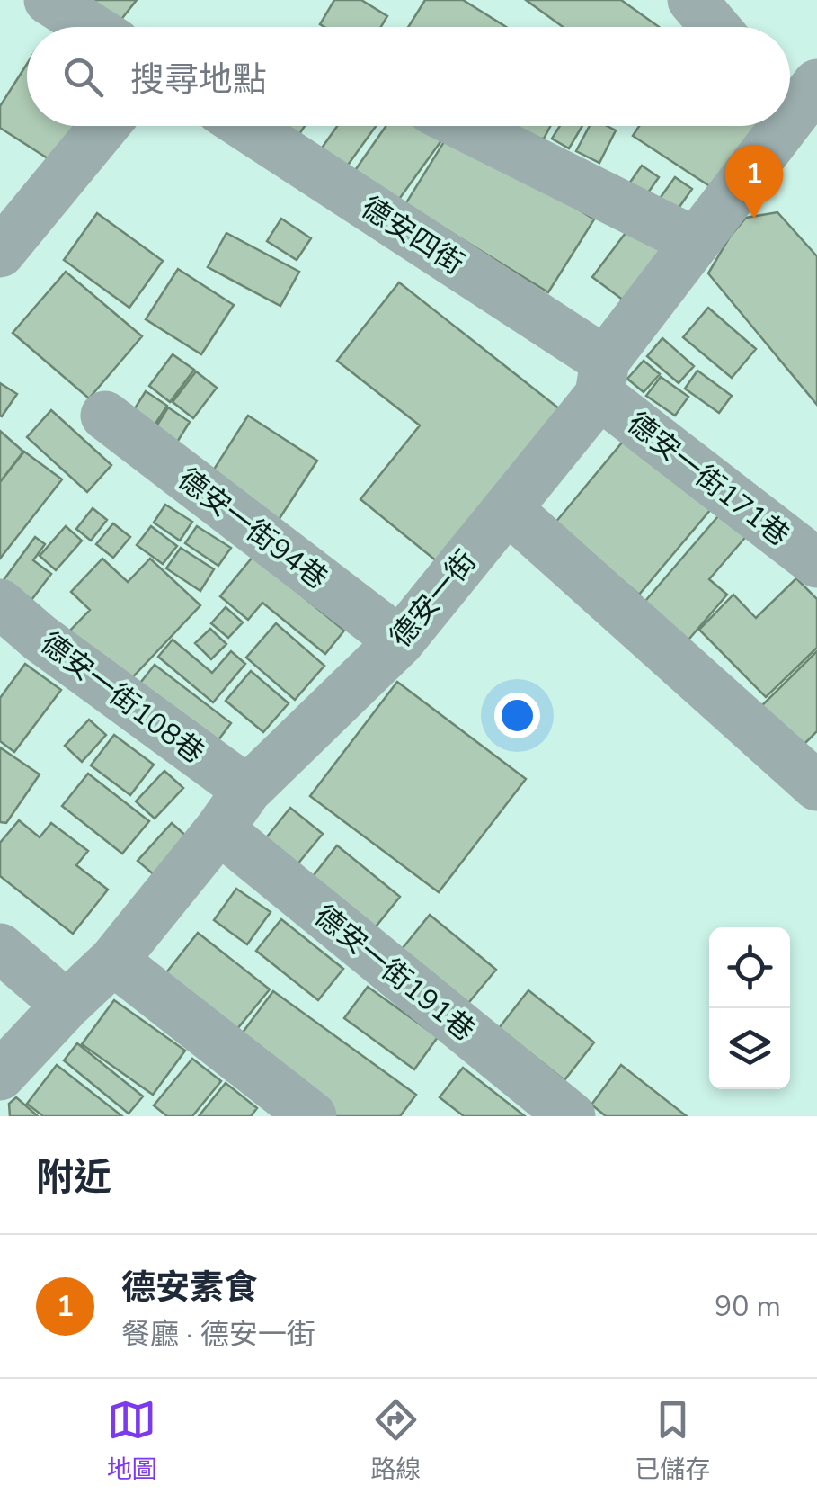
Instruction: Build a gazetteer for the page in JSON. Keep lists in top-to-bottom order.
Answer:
{
  "streets": {
    "street": [
      "德安四街",
      "德安一街171巷",
      "德安一街94巷",
      "德安一街",
      "德安一街108巷",
      "德安一街191巷"
    ]
  },
  "crossings": [
    ["德安四街", "德安一街171巷"],
    ["德安四街", "德安一街"],
    ["德安一街171巷", "德安一街"],
    ["德安一街94巷", "德安一街"],
    ["德安一街", "德安一街108巷"],
    ["德安一街", "德安一街191巷"]
  ],
  "page": {
    "search": "搜尋地點",
    "pins": "1",
    "heading": "附近",
    "list": [
      {
        "mark": "1",
        "name": "德安素食",
        "note": "餐廳 · 德安一街",
        "value": "90 m"
      }
    ],
    "nav": ["地圖", "路線", "已儲存"]
  }
}
